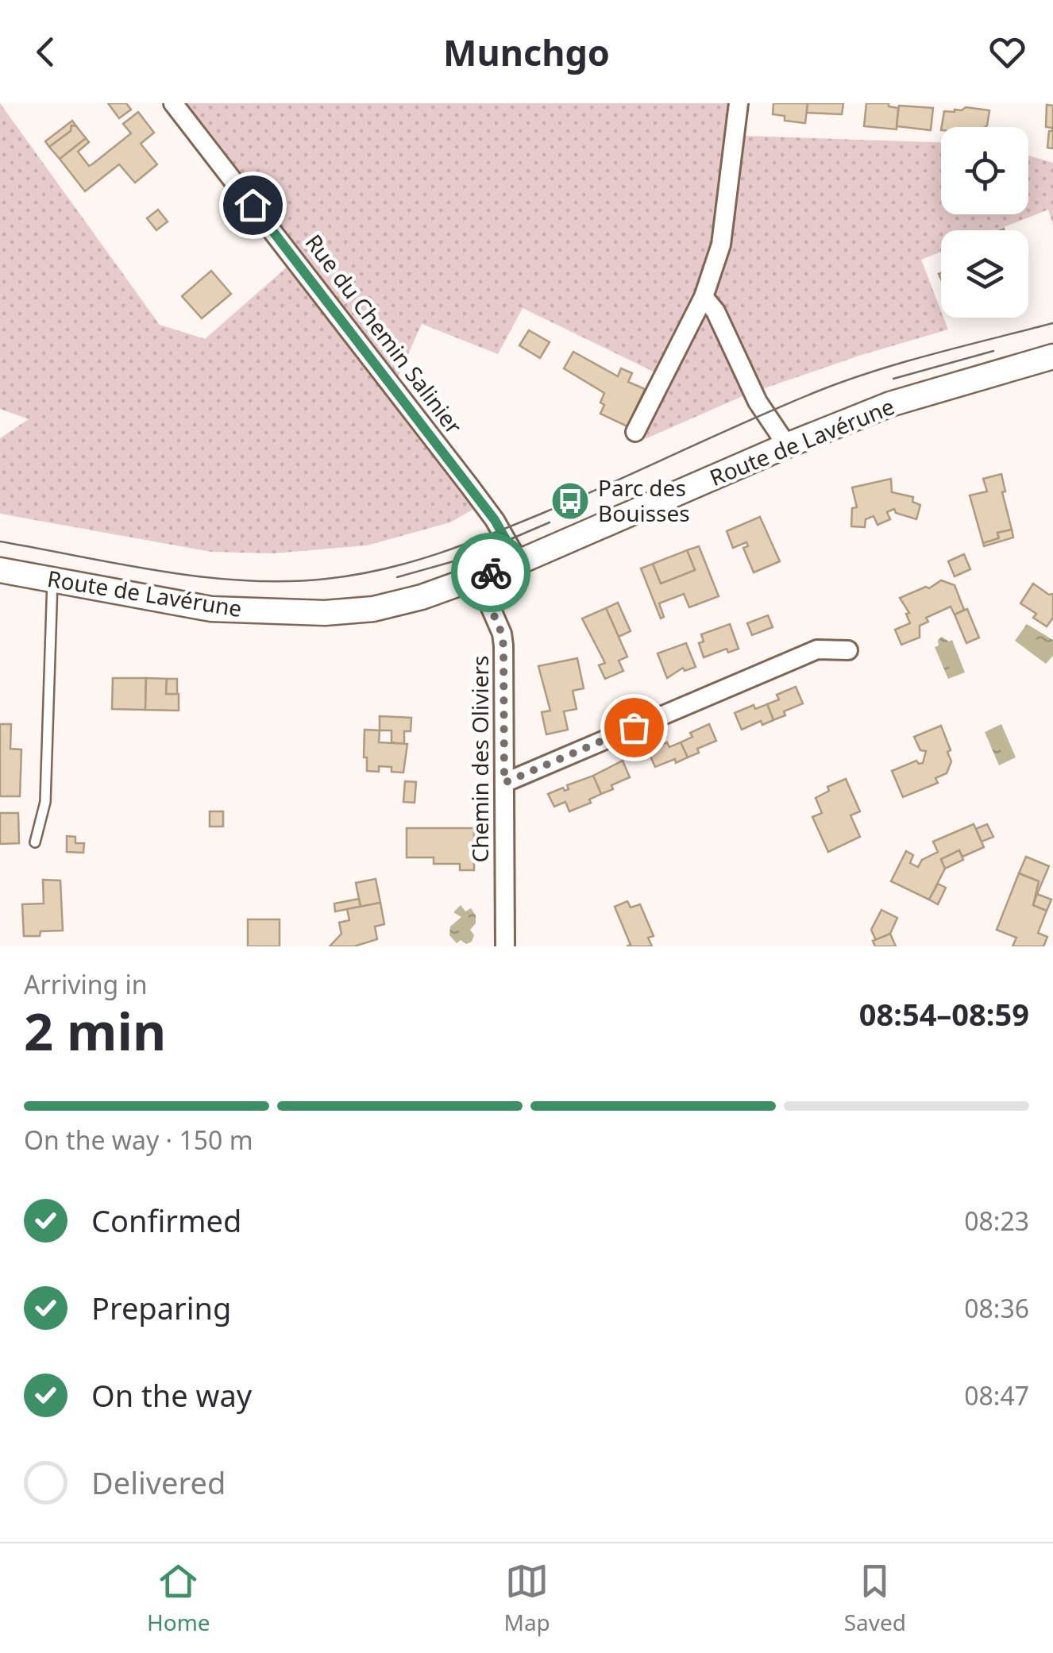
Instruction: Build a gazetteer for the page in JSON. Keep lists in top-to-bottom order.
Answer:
{
  "streets": {
    "main road": ["Route de Lavérune"],
    "street": ["Rue du Chemin Salinier", "Chemin des Oliviers"]
  },
  "crossings": [
    ["Rue du Chemin Salinier", "Route de Lavérune"],
    ["Route de Lavérune", "Chemin des Oliviers"]
  ],
  "places": {
    "bus stop": ["Parc des Bouisses"]
  },
  "page": {
    "header": "Munchgo",
    "heading": ["2 min", "Arriving in", "08:54–08:59"],
    "bar": "On the way · 150 m",
    "list": [
      ["Confirmed", "08:23"],
      ["Preparing", "08:36"],
      ["On the way", "08:47"],
      "Delivered"
    ],
    "tabs": ["Home", "Map", "Saved"]
  }
}
